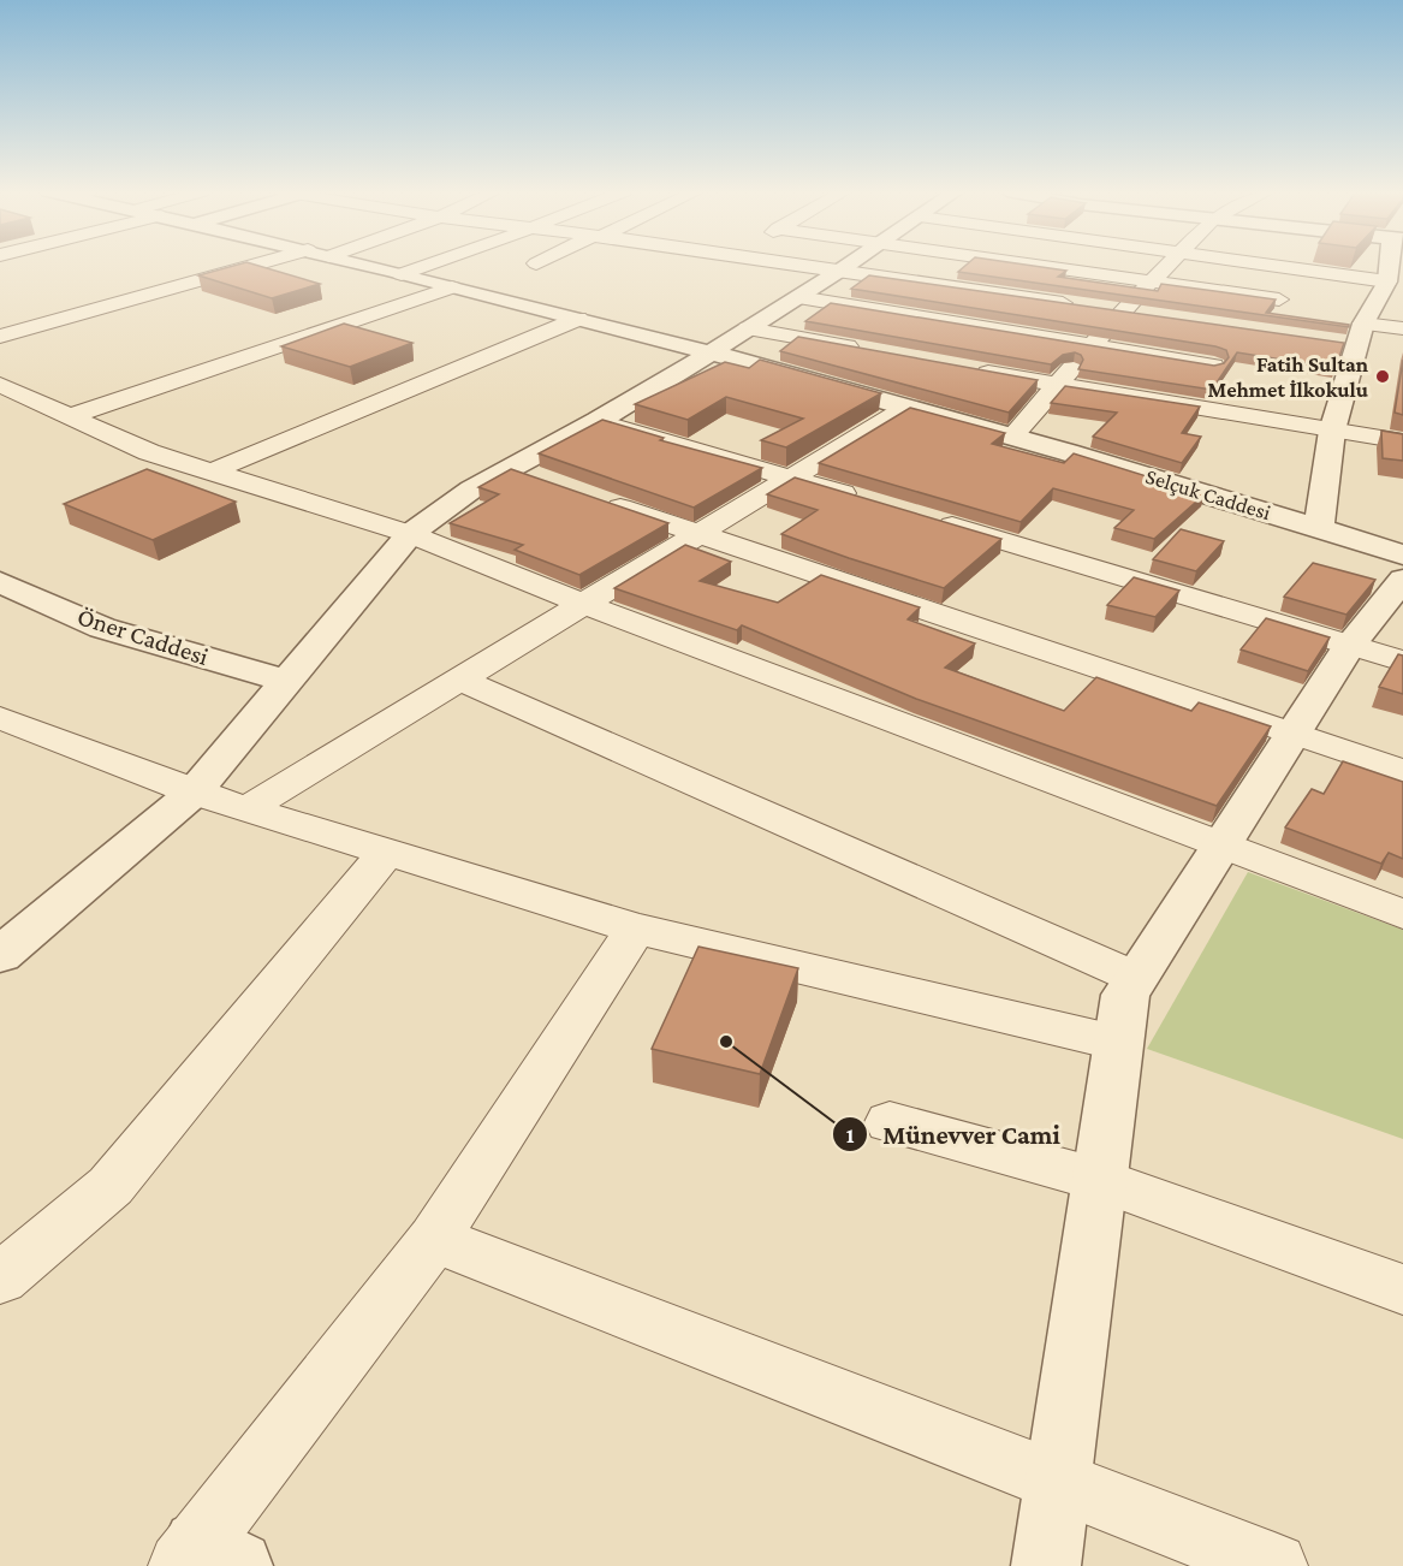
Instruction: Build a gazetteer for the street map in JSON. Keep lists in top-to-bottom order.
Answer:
{
  "streets": {
    "street": ["Selçuk Caddesi", "Öner Caddesi"]
  },
  "places": ["Fatih Sultan Mehmet İlkokulu", "Münevver Cami"]
}
